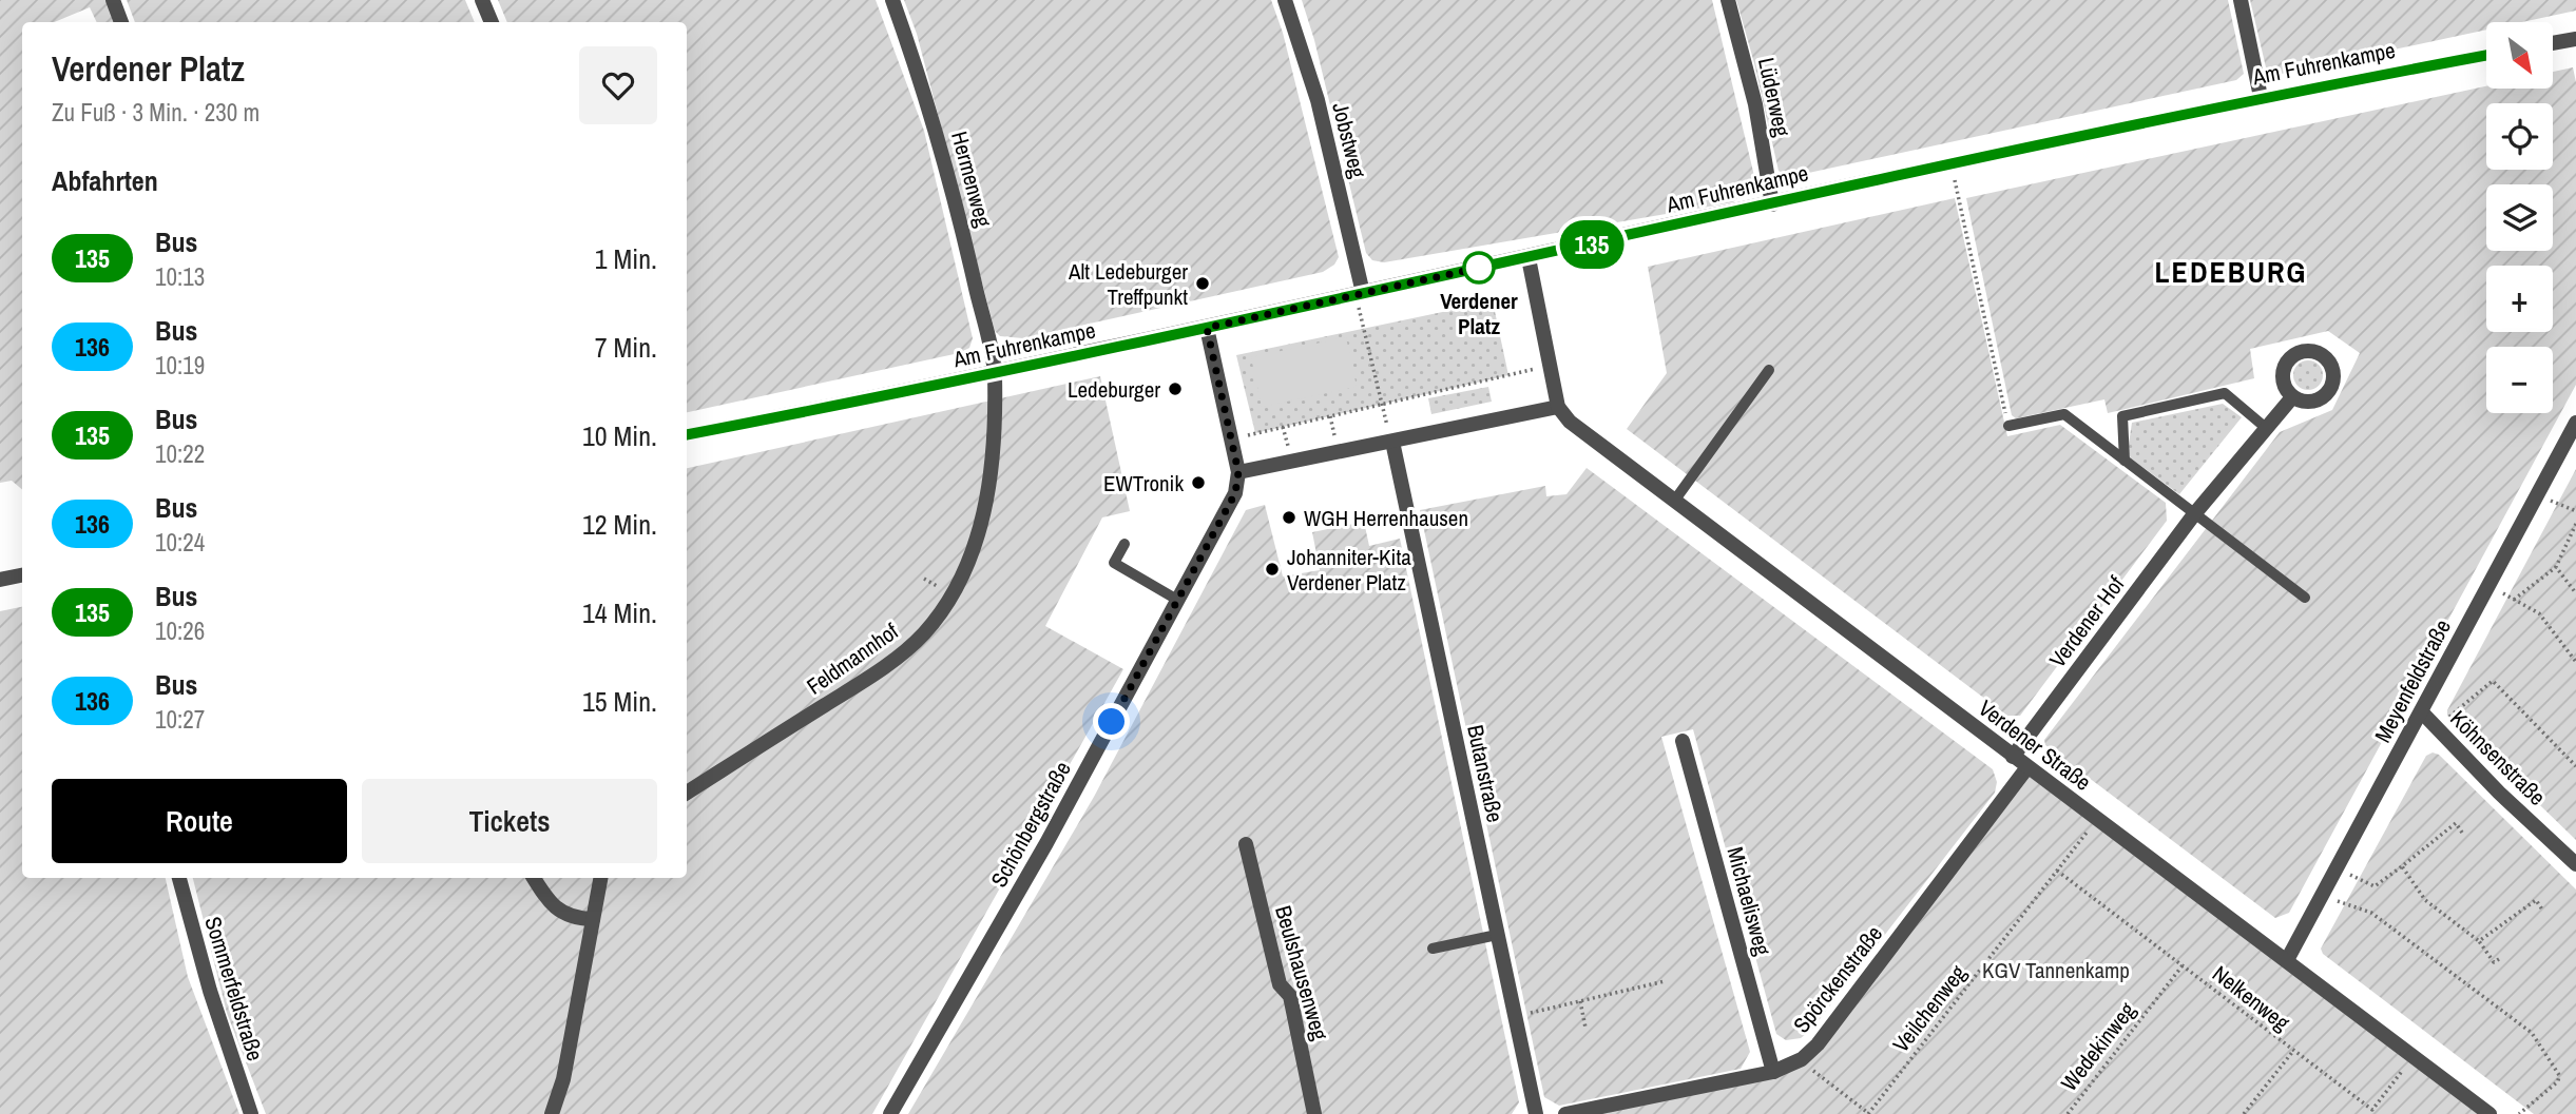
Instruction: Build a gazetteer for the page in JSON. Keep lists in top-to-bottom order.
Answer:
{
  "streets": {
    "street": [
      "Am Fuhrenkampe",
      "Lüderweg",
      "Jobstweg",
      "Hermenweg",
      "Verdener Hof",
      "Feldmannhof",
      "Meyenfeldstraße",
      "Verdener Straße",
      "Köhnsenstraße",
      "Butanstraße",
      "Schönbergstraße",
      "Michaelisweg",
      "Beulshausenweg",
      "Spörckenstraße",
      "Sommerfeldstraße"
    ],
    "path": ["Nelkenweg", "Veilchenweg", "Wedekinweg"]
  },
  "crossings": [
    ["Am Fuhrenkampe", "Lüderweg"],
    ["Am Fuhrenkampe", "Jobstweg"],
    ["Am Fuhrenkampe", "Hermenweg"],
    ["Am Fuhrenkampe", "Feldmannhof"],
    ["Hermenweg", "Feldmannhof"],
    ["Verdener Hof", "Verdener Straße"],
    ["Meyenfeldstraße", "Verdener Straße"],
    ["Meyenfeldstraße", "Köhnsenstraße"],
    ["Verdener Straße", "Spörckenstraße"],
    ["Verdener Straße", "Nelkenweg"],
    ["Verdener Straße", "Veilchenweg"],
    ["Michaelisweg", "Spörckenstraße"],
    ["Nelkenweg", "Veilchenweg"],
    ["Nelkenweg", "Wedekinweg"]
  ],
  "districts": ["LEDEBURG"],
  "parks": ["KGV Tannenkamp"],
  "places": [
    "Verdener Platz",
    "Alt Ledeburger Treffpunkt",
    "Ledeburger",
    "EWTronik",
    "WGH Herrenhausen",
    "Johanniter-Kita Verdener Platz"
  ],
  "lines": ["bus line 135"],
  "north": "bottom right",
  "page": {
    "on_map": "135",
    "map_buttons": ["+", "−"],
    "heading": [
      ["Verdener Platz", "Zu Fuß · 3 Min. · 230 m"],
      "Abfahrten"
    ],
    "list": [
      {
        "mark": "135",
        "name": "Bus",
        "note": "10:13",
        "value": "1 Min."
      },
      {
        "mark": "136",
        "name": "Bus",
        "note": "10:19",
        "value": "7 Min."
      },
      {
        "mark": "135",
        "name": "Bus",
        "note": "10:22",
        "value": "10 Min."
      },
      {
        "mark": "136",
        "name": "Bus",
        "note": "10:24",
        "value": "12 Min."
      },
      {
        "mark": "135",
        "name": "Bus",
        "note": "10:26",
        "value": "14 Min."
      },
      {
        "mark": "136",
        "name": "Bus",
        "note": "10:27",
        "value": "15 Min."
      }
    ],
    "buttons": ["Route", "Tickets"]
  }
}
